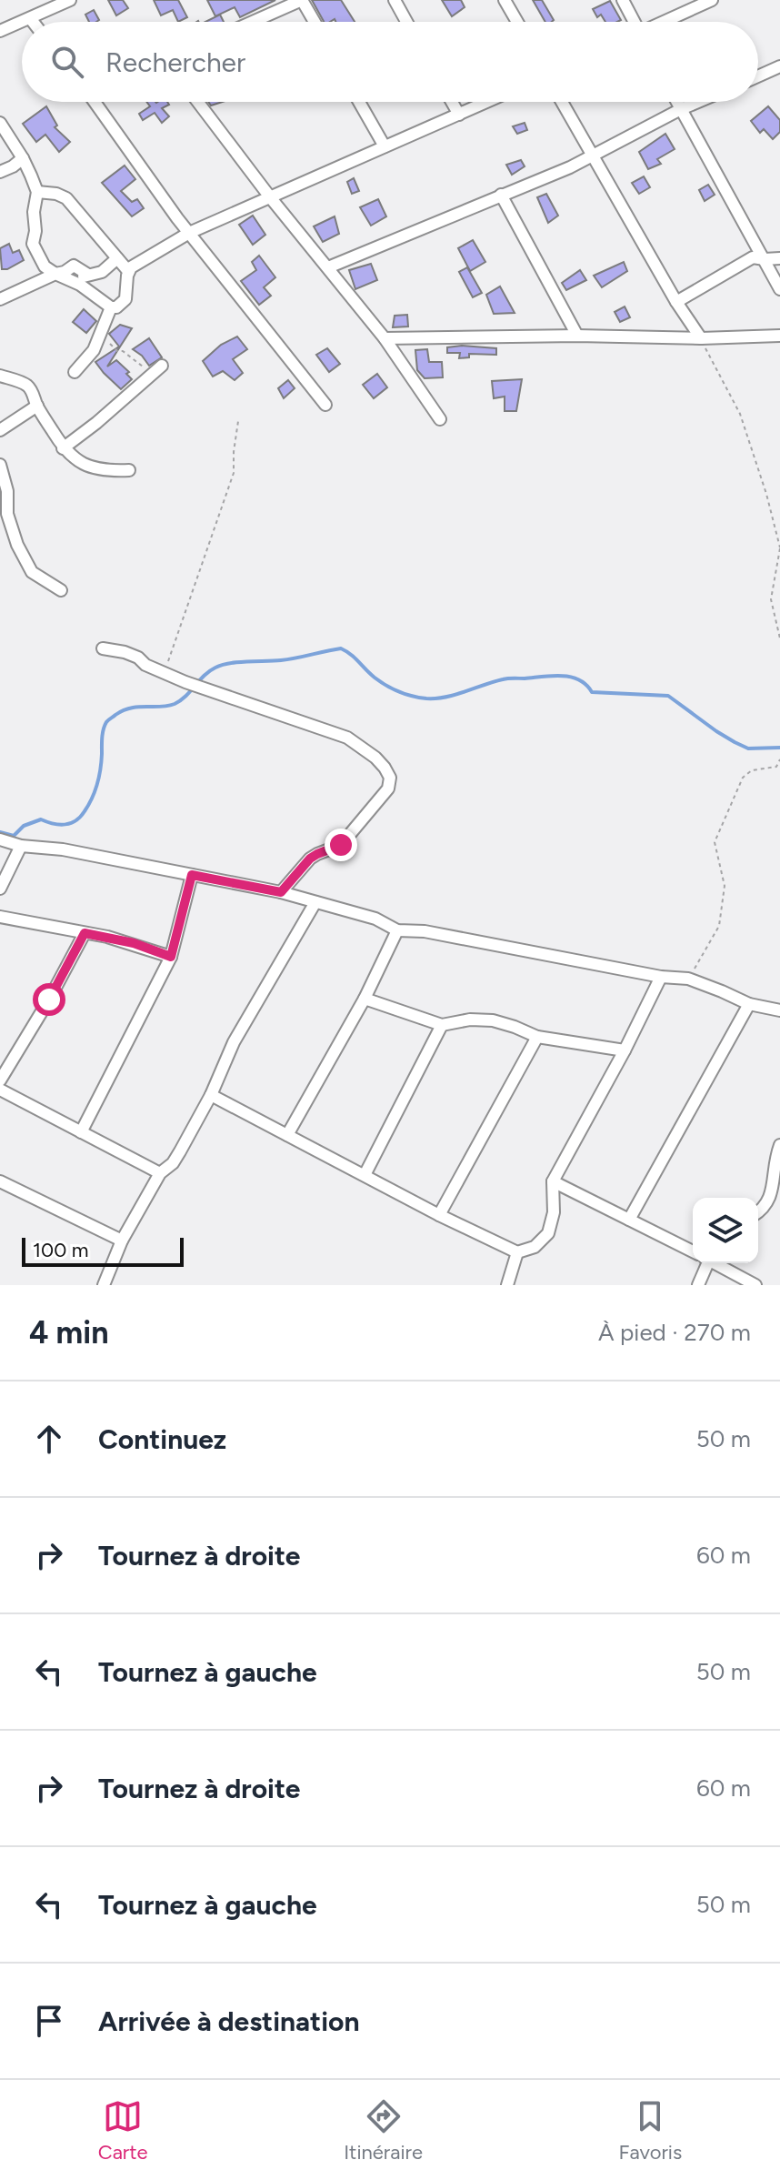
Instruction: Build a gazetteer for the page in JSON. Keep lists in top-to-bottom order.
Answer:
{
  "scale_bar": "100 m",
  "page": {
    "search": "Rechercher",
    "scale": "100 m",
    "heading": ["4 min", "À pied · 270 m"],
    "list": [
      ["Continuez", "50 m"],
      ["Tournez à droite", "60 m"],
      ["Tournez à gauche", "50 m"],
      ["Tournez à droite", "60 m"],
      ["Tournez à gauche", "50 m"],
      "Arrivée à destination"
    ],
    "nav": ["Carte", "Itinéraire", "Favoris"]
  }
}
